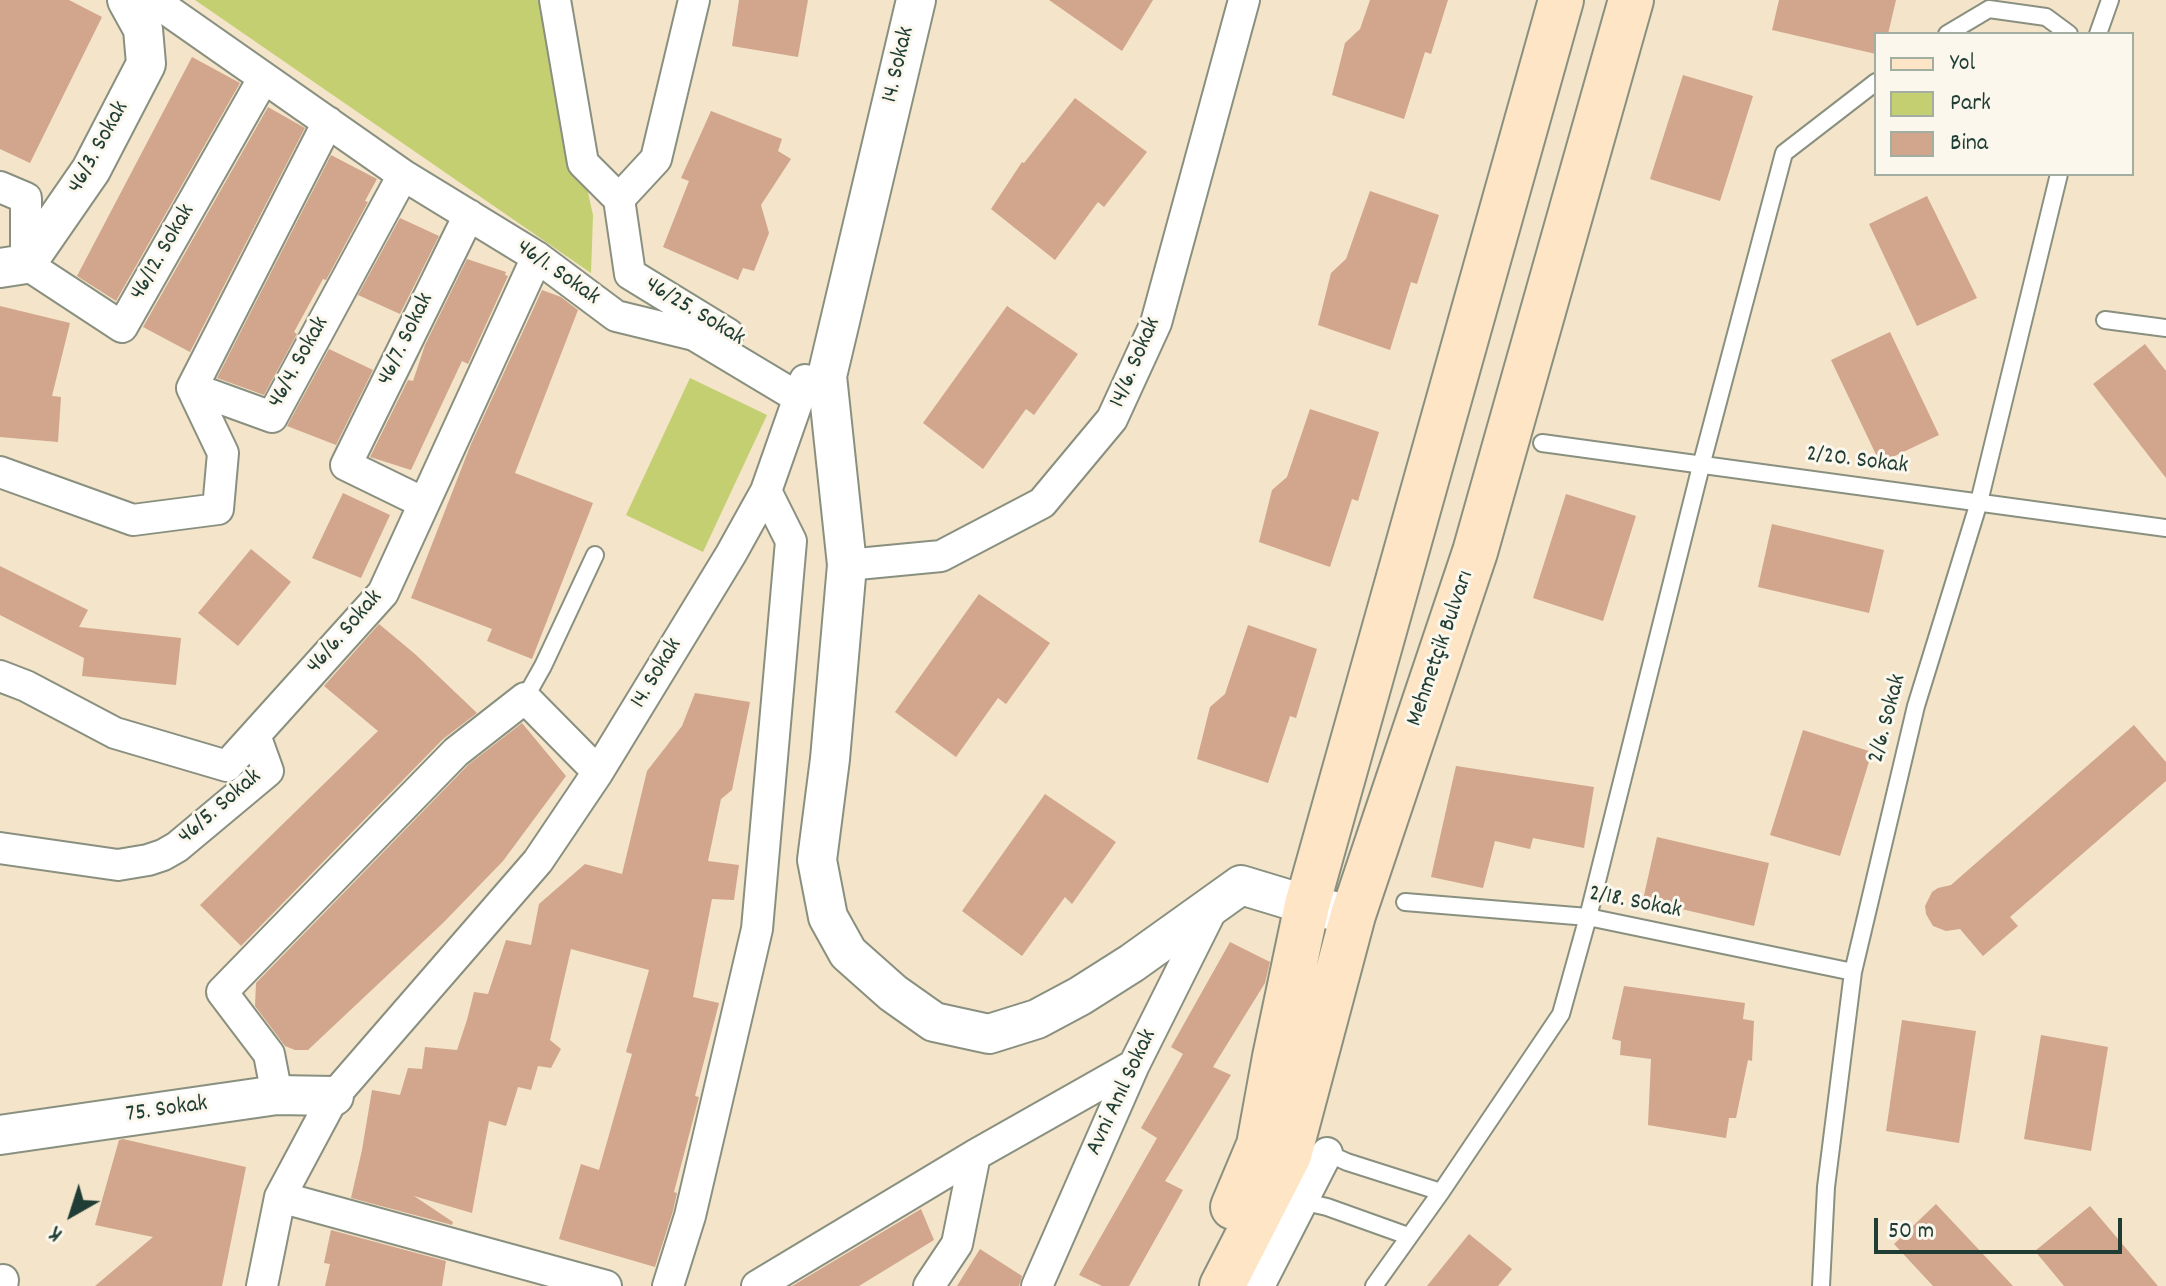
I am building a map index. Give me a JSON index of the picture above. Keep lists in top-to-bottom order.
{
  "streets": {
    "main road": ["Mehmetçik Bulvarı"],
    "street": [
      "14. Sokak",
      "46/3. Sokak",
      "46/12. Sokak",
      "46/1. Sokak",
      "46/25. Sokak",
      "46/7. Sokak",
      "46/4. Sokak",
      "14/6. Sokak",
      "46/6. Sokak",
      "46/5. Sokak",
      "Avni Anıl Sokak",
      "75. Sokak"
    ],
    "lane": ["2/20. Sokak", "2/6. Sokak", "2/18. Sokak"]
  },
  "crossings": [
    ["14. Sokak", "46/1. Sokak"],
    ["14. Sokak", "46/25. Sokak"],
    ["14. Sokak", "75. Sokak"],
    ["46/3. Sokak", "46/12. Sokak"],
    ["46/12. Sokak", "46/1. Sokak"],
    ["46/1. Sokak", "46/25. Sokak"],
    ["46/1. Sokak", "46/7. Sokak"],
    ["46/1. Sokak", "46/4. Sokak"],
    ["46/1. Sokak", "46/6. Sokak"],
    ["46/7. Sokak", "46/6. Sokak"],
    ["2/20. Sokak", "2/6. Sokak"],
    ["46/6. Sokak", "46/5. Sokak"],
    ["2/6. Sokak", "2/18. Sokak"]
  ],
  "legend": ["Yol", "Park", "Bina"],
  "scale_bar": "50 m",
  "north": "bottom left"
}
